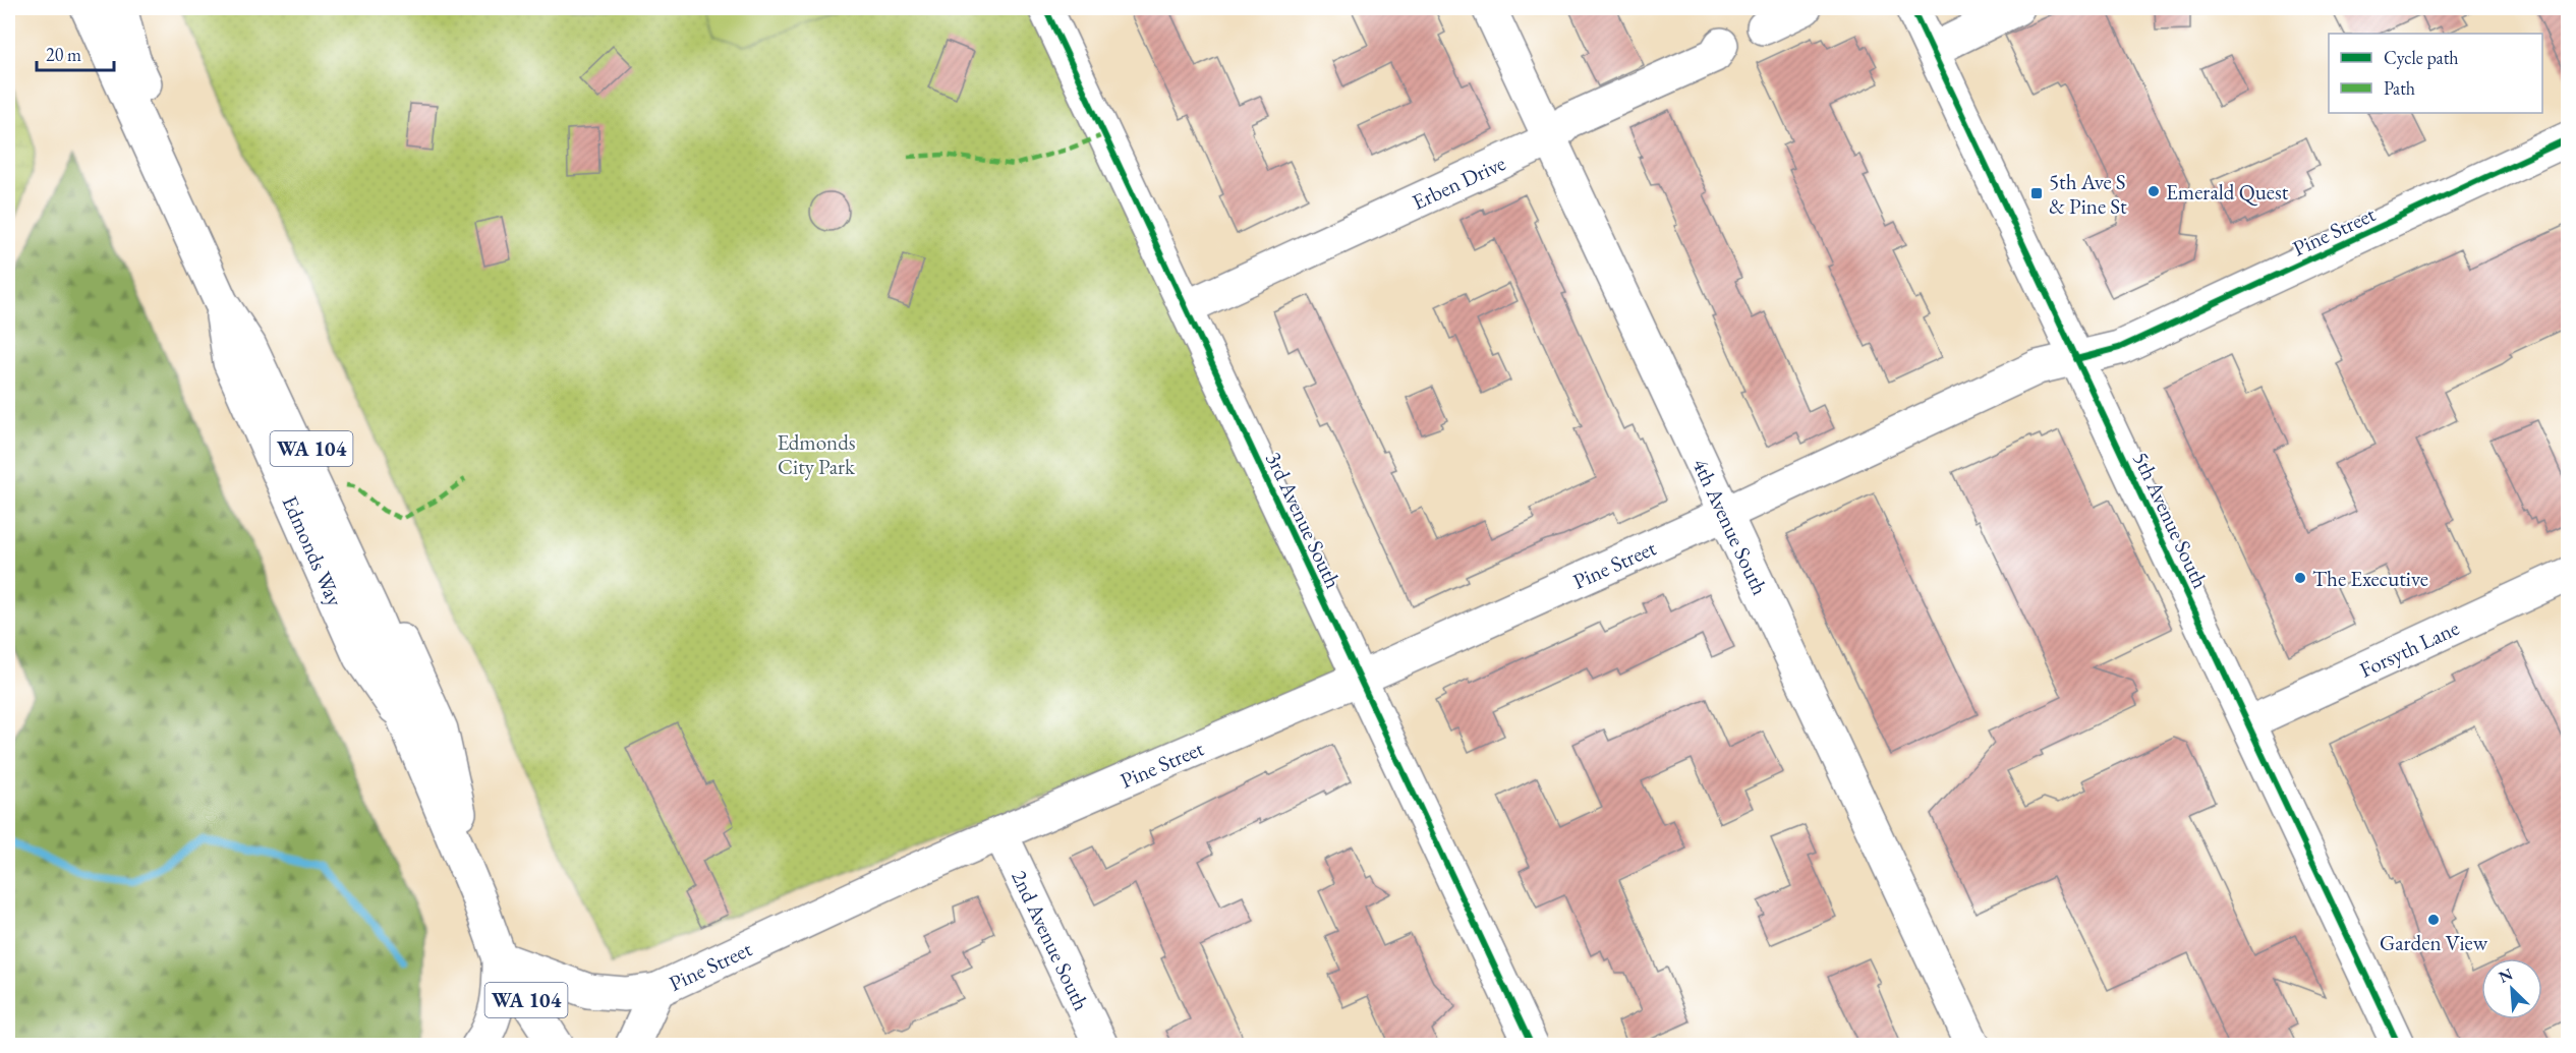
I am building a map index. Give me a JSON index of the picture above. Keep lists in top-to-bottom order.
{
  "streets": {
    "street": [
      "Erben Drive",
      "Pine Street",
      "WA 104",
      "3rd Avenue South",
      "5th Avenue South",
      "4th Avenue South",
      "Edmonds Way",
      "Forsyth Lane",
      "2nd Avenue South"
    ]
  },
  "crossings": [
    ["Erben Drive", "3rd Avenue South"],
    ["Erben Drive", "4th Avenue South"],
    ["Pine Street", "3rd Avenue South"],
    ["Pine Street", "5th Avenue South"],
    ["Pine Street", "4th Avenue South"],
    ["Pine Street", "Edmonds Way"],
    ["Pine Street", "2nd Avenue South"],
    ["WA 104", "Edmonds Way"],
    ["5th Avenue South", "Forsyth Lane"]
  ],
  "parks": ["Edmonds City Park"],
  "places": {
    "other": ["Emerald Quest", "The Executive", "Garden View"],
    "transit": ["5th Ave S & Pine St"]
  },
  "legend": ["Cycle path", "Path"],
  "scale_bar": "20 m",
  "north": "top left"
}
